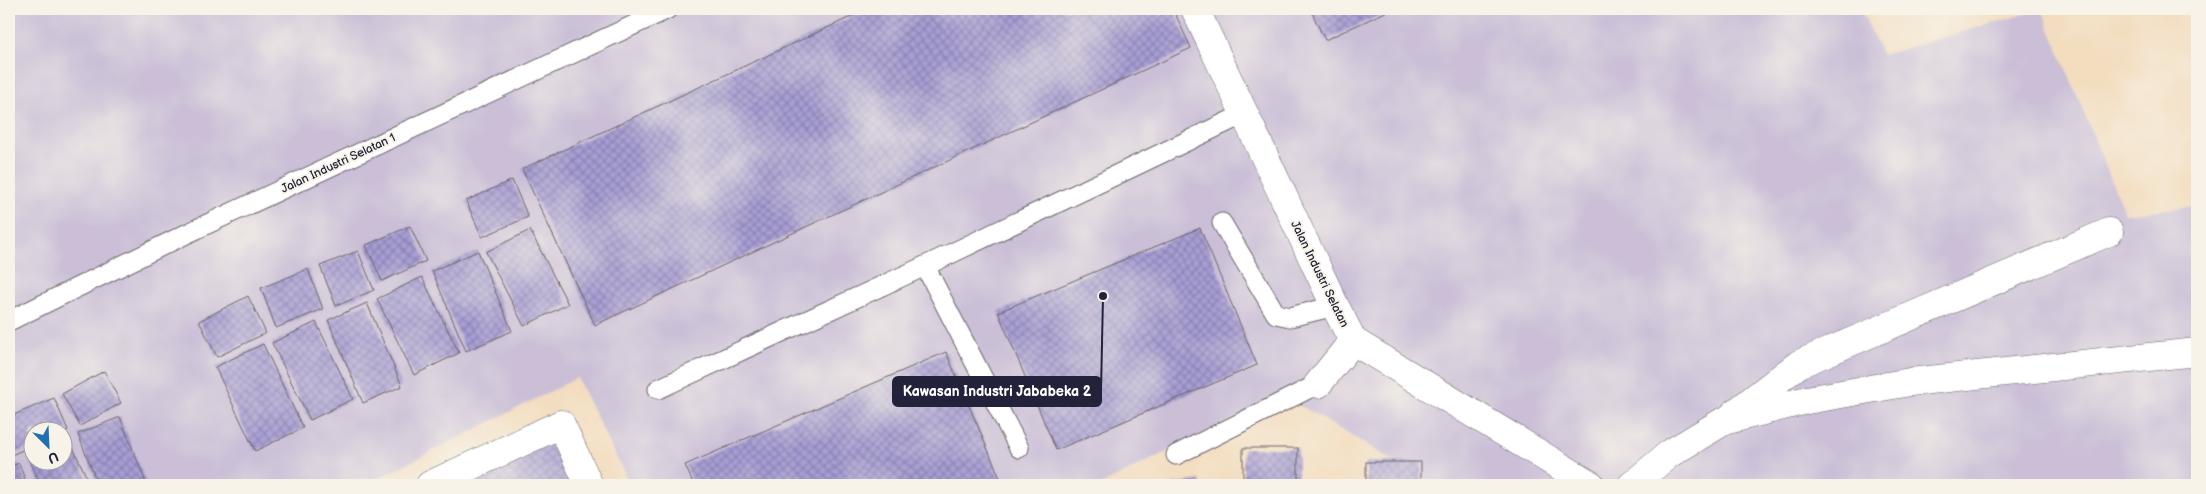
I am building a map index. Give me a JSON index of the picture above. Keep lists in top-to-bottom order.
{
  "streets": {
    "street": ["Jalan Industri Selatan"],
    "lane": ["Jalan Industri Selatan 1"]
  },
  "places": ["Kawasan Industri Jababeka 2"],
  "north": "bottom right"
}
